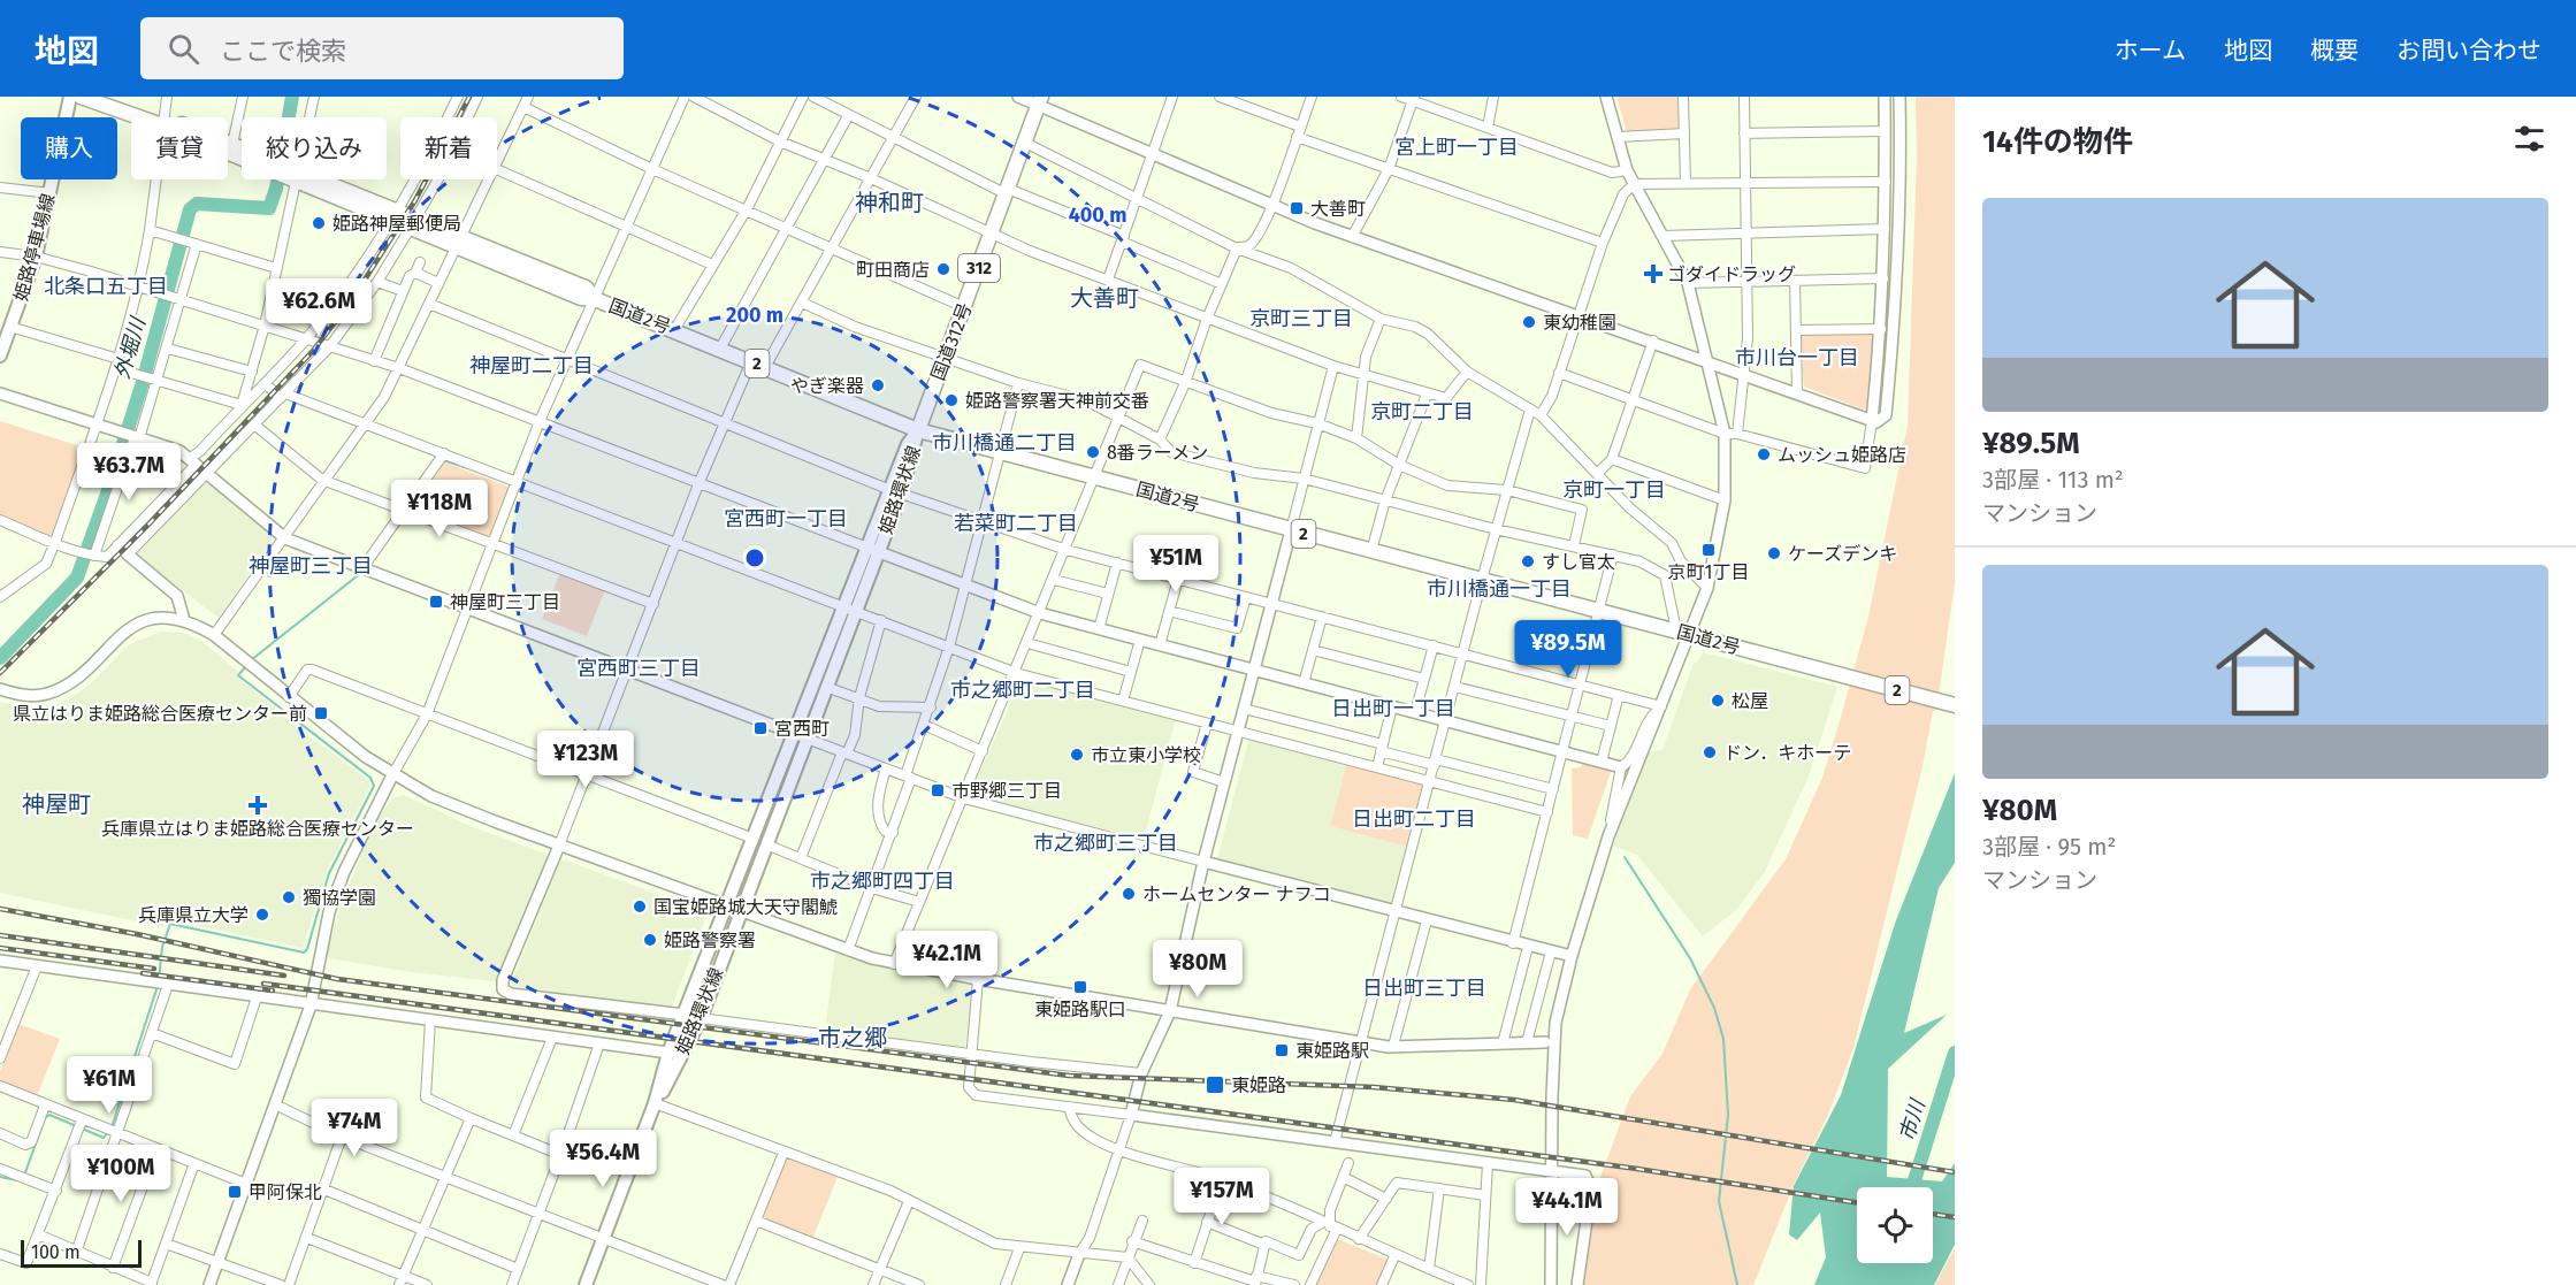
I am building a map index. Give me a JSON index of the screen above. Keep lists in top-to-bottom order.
{
  "streets": {
    "highway": [
      "312",
      "国道2号",
      "国道312号",
      "2"
    ],
    "main road": ["姫路停車場線", "姫路環状線"]
  },
  "crossings": [
    ["国道2号", "国道312号"],
    ["国道2号", "姫路環状線"],
    ["国道312号", "姫路環状線"]
  ],
  "districts": [
    "宮上町一丁目",
    "神和町",
    "北条口五丁目",
    "大善町",
    "京町三丁目",
    "市川台一丁目",
    "神屋町二丁目",
    "京町二丁目",
    "市川橋通二丁目",
    "京町一丁目",
    "宮西町一丁目",
    "若菜町二丁目",
    "神屋町三丁目",
    "市川橋通一丁目",
    "宮西町三丁目",
    "市之郷町二丁目",
    "日出町一丁目",
    "神屋町",
    "日出町二丁目",
    "市之郷町三丁目",
    "市之郷町四丁目",
    "日出町三丁目",
    "市之郷"
  ],
  "water": ["外堀川", "市川"],
  "places": {
    "transit": [
      "大善町",
      "京町1丁目",
      "神屋町三丁目",
      "県立はりま姫路総合医療センター前",
      "宮西町",
      "市野郷三丁目",
      "東姫路駅口",
      "東姫路駅",
      "東姫路",
      "甲阿保北"
    ],
    "other": [
      "姫路神屋郵便局",
      "町田商店",
      "東幼稚園",
      "やぎ楽器",
      "姫路警察署天神前交番",
      "8番ラーメン",
      "ムッシュ姫路店",
      "ケーズデンキ",
      "すし官太",
      "松屋",
      "ドン．キホーテ",
      "市立東小学校",
      "ホームセンター ナフコ",
      "獨協学園",
      "国宝姫路城大天守閣鯱",
      "兵庫県立大学",
      "姫路警察署"
    ],
    "health": ["ゴダイドラッグ", "兵庫県立はりま姫路総合医療センター"]
  },
  "scale_bar": "100 m",
  "page": {
    "header": "地図",
    "search": "ここで検索",
    "nav": [
      "ホーム",
      "地図",
      "概要",
      "お問い合わせ"
    ],
    "heading": "14件の物件",
    "chip": [
      "購入",
      "賃貸",
      "絞り込み",
      "新着"
    ],
    "list": [
      {
        "name": "¥89.5M",
        "note": "3部屋 · 113 m² · マンション"
      },
      {
        "name": "¥80M",
        "note": "3部屋 · 95 m² · マンション"
      }
    ],
    "price": [
      "¥62.6M",
      "¥63.7M",
      "¥118M",
      "¥51M",
      "¥89.5M",
      "¥123M",
      "¥42.1M",
      "¥80M",
      "¥61M",
      "¥74M",
      "¥56.4M",
      "¥100M",
      "¥157M",
      "¥44.1M"
    ],
    "scale": "100 m"
  },
  "rings": ["400 m", "200 m"]
}
